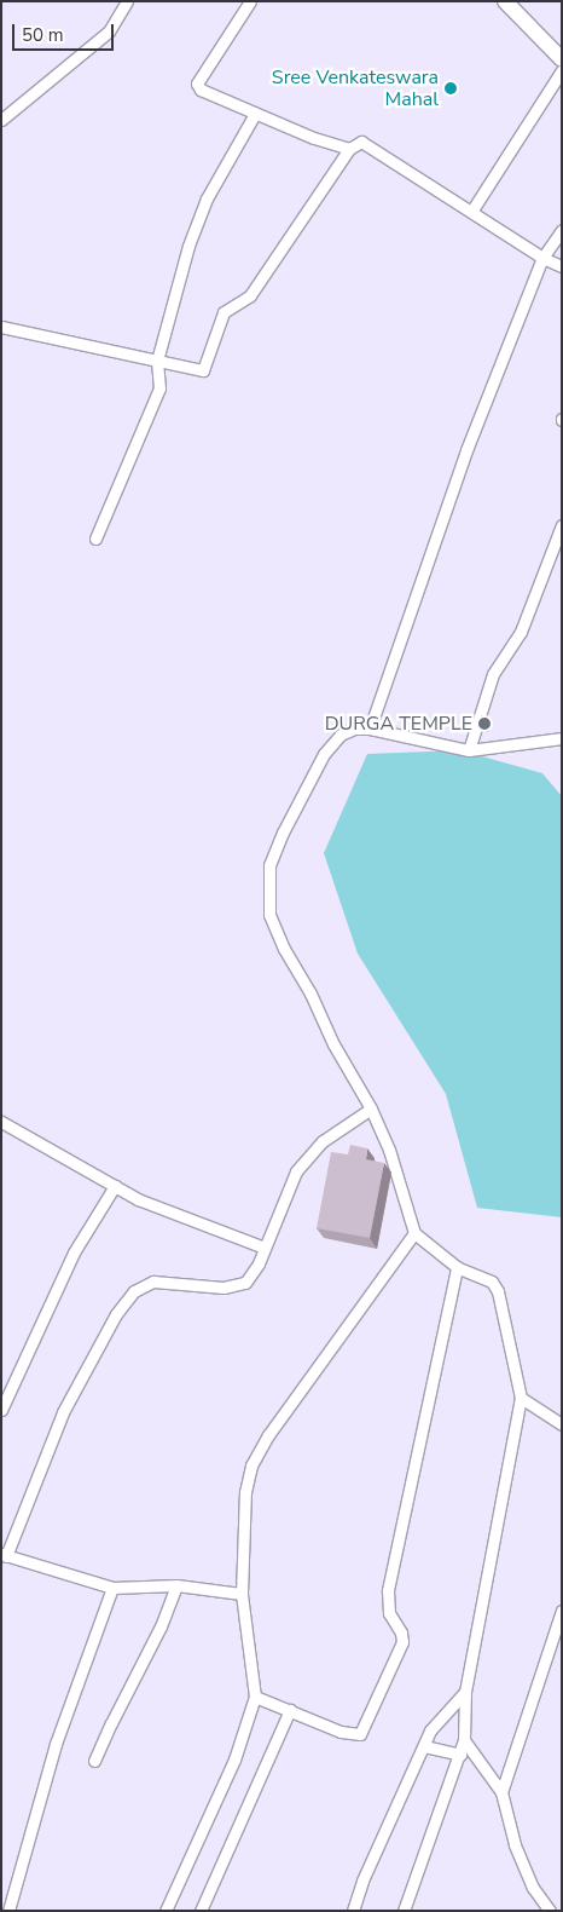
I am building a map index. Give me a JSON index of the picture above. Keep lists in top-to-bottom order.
{
  "places": ["Sree Venkateswara Mahal", "DURGA TEMPLE"],
  "scale_bar": "50 m"
}
